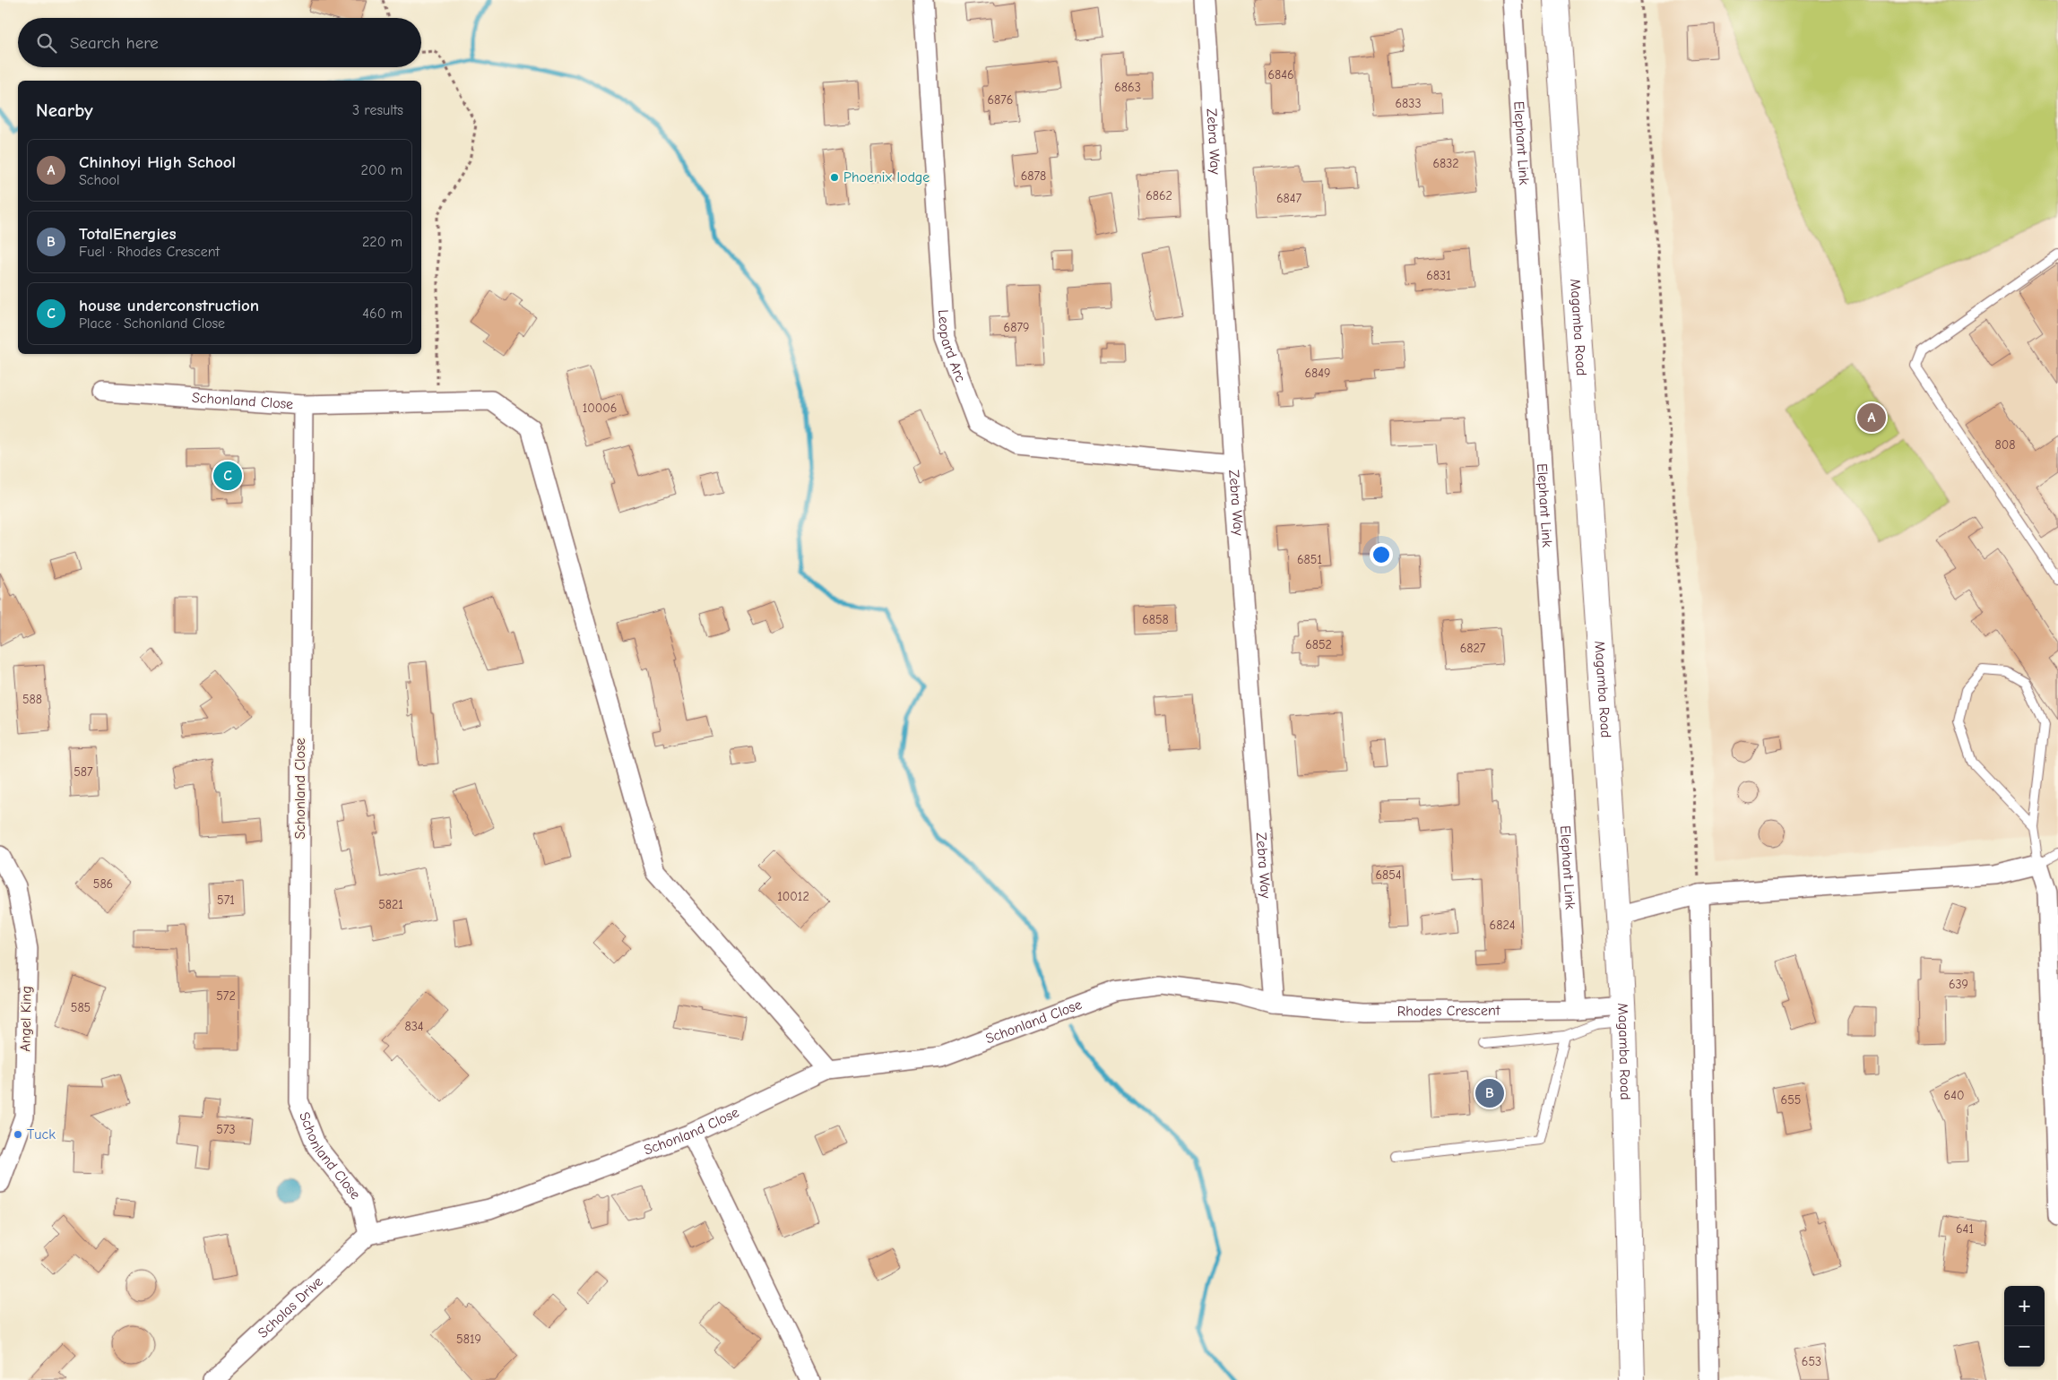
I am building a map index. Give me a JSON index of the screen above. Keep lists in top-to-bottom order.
{
  "streets": {
    "highway": ["Magamba Road"],
    "street": [
      "Zebra Way",
      "Elephant Link",
      "Leopard Arc",
      "Schonland Close",
      "Rhodes Crescent",
      "Angel King",
      "Scholas Drive"
    ]
  },
  "crossings": [
    ["Zebra Way", "Leopard Arc"],
    ["Zebra Way", "Schonland Close"],
    ["Zebra Way", "Rhodes Crescent"],
    ["Elephant Link", "Rhodes Crescent"],
    ["Magamba Road", "Rhodes Crescent"],
    ["Schonland Close", "Rhodes Crescent"],
    ["Schonland Close", "Scholas Drive"]
  ],
  "places": ["Phoenix lodge", "Tuck"],
  "house_numbers": [
    "6846",
    "6863",
    "6876",
    "6833",
    "6832",
    "6878",
    "6862",
    "6847",
    "6831",
    "6879",
    "6849",
    "10006",
    "808",
    "6851",
    "6858",
    "6852",
    "6827",
    "588",
    "587",
    "6854",
    "586",
    "10012",
    "571",
    "5821",
    "6824",
    "639",
    "572",
    "585",
    "834",
    "640",
    "655",
    "573",
    "641",
    "5819",
    "653"
  ],
  "page": {
    "search": "Search here",
    "heading": ["Nearby", "3 results"],
    "list": [
      {
        "mark": "A",
        "name": "Chinhoyi High School",
        "note": "School",
        "value": "200 m"
      },
      {
        "mark": "B",
        "name": "TotalEnergies",
        "note": "Fuel · Rhodes Crescent",
        "value": "220 m"
      },
      {
        "mark": "C",
        "name": "house underconstruction",
        "note": "Place · Schonland Close",
        "value": "460 m"
      }
    ],
    "pins": ["A", "C", "B"],
    "map_buttons": ["+", "−"]
  }
}
